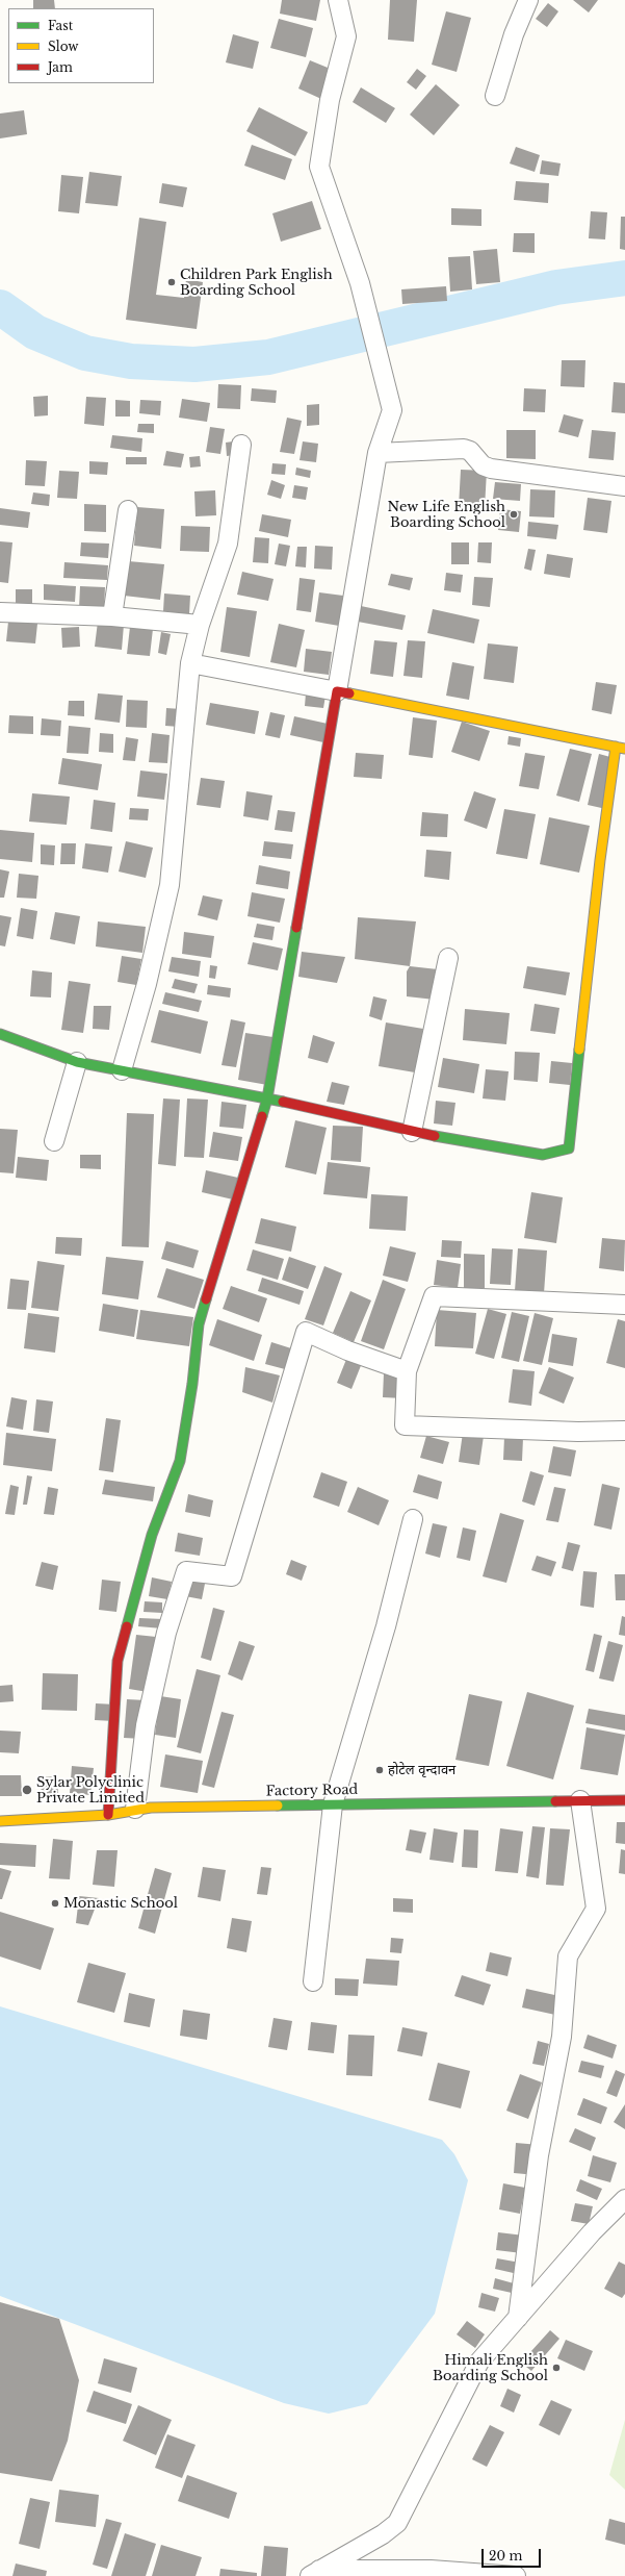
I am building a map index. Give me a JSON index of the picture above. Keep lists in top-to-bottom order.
{
  "streets": {
    "street": ["Factory Road"]
  },
  "places": [
    "Children Park English Boarding School",
    "New Life English Boarding School",
    "होटेल वृन्दावन",
    "Sylar Polyclinic Private Limited",
    "Monastic School",
    "Himali English Boarding School"
  ],
  "legend": ["Fast", "Slow", "Jam"],
  "scale_bar": "20 m"
}
